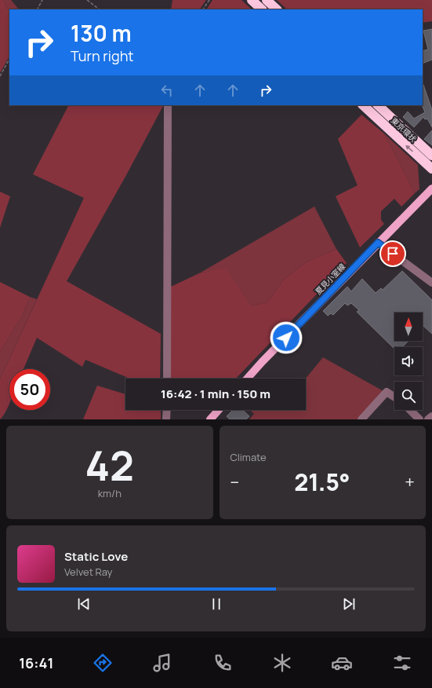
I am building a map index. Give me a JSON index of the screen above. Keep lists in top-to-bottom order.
{
  "streets": {
    "highway": ["東京環状"],
    "main road": ["夏見小室線"]
  },
  "north": "top",
  "page": {
    "turn": ["130 m", "Turn right"],
    "limit": "50",
    "trip": "16:42 · 1 min · 150 m",
    "tile": [
      ["42", "km/h"],
      "Climate"
    ],
    "heat": ["−", "21.5°", "+"],
    "song": ["Static Love", "Velvet Ray"],
    "tabs": "16:41"
  }
}
